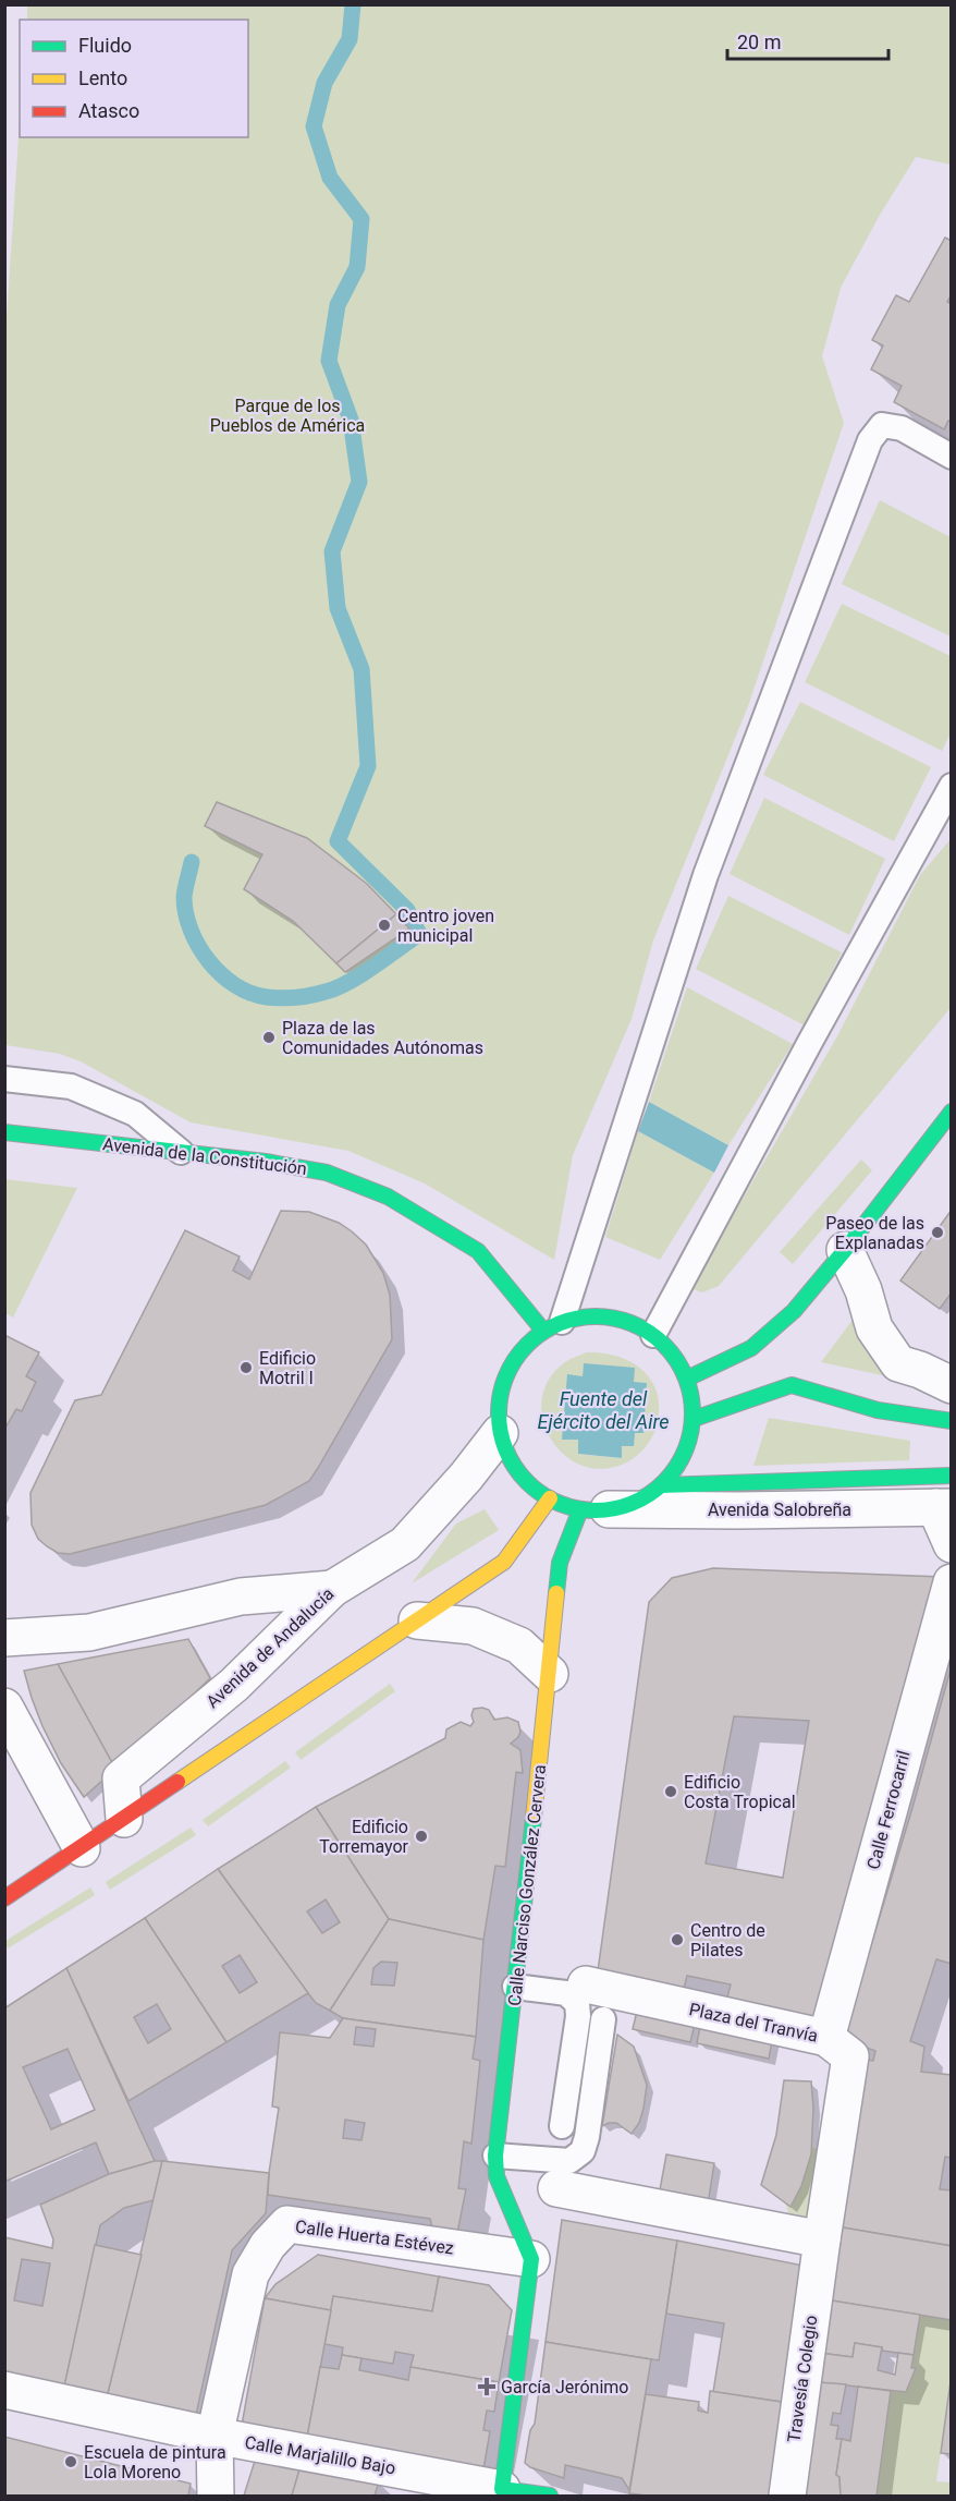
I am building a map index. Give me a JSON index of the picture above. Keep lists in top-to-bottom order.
{
  "streets": {
    "main road": ["Avenida de la Constitución", "Avenida Salobreña", "Calle Narciso González Cervera"],
    "street": [
      "Avenida de Andalucía",
      "Calle Ferrocarril",
      "Plaza del Tranvía",
      "Calle Huerta Estévez",
      "Travesía Colegio",
      "Calle Marjalillo Bajo"
    ]
  },
  "crossings": [
    ["Avenida de la Constitución", "Avenida Salobreña"],
    ["Avenida de la Constitución", "Avenida de Andalucía"],
    ["Avenida de la Constitución", "Calle Narciso González Cervera"],
    ["Avenida Salobreña", "Avenida de Andalucía"],
    ["Avenida Salobreña", "Calle Narciso González Cervera"],
    ["Avenida de Andalucía", "Calle Narciso González Cervera"],
    ["Calle Ferrocarril", "Plaza del Tranvía"],
    ["Calle Narciso González Cervera", "Calle Huerta Estévez"],
    ["Plaza del Tranvía", "Travesía Colegio"],
    ["Calle Huerta Estévez", "Calle Marjalillo Bajo"]
  ],
  "water": ["Fuente del Ejército del Aire"],
  "parks": ["Parque de los Pueblos de América"],
  "places": {
    "other": [
      "Centro joven municipal",
      "Plaza de las Comunidades Autónomas",
      "Paseo de las Explanadas",
      "Edificio Motril I",
      "Edificio Costa Tropical",
      "Edificio Torremayor",
      "Centro de Pilates",
      "Escuela de pintura Lola Moreno"
    ],
    "health": ["García Jerónimo"]
  },
  "legend": ["Fluido", "Lento", "Atasco"],
  "scale_bar": "20 m"
}
